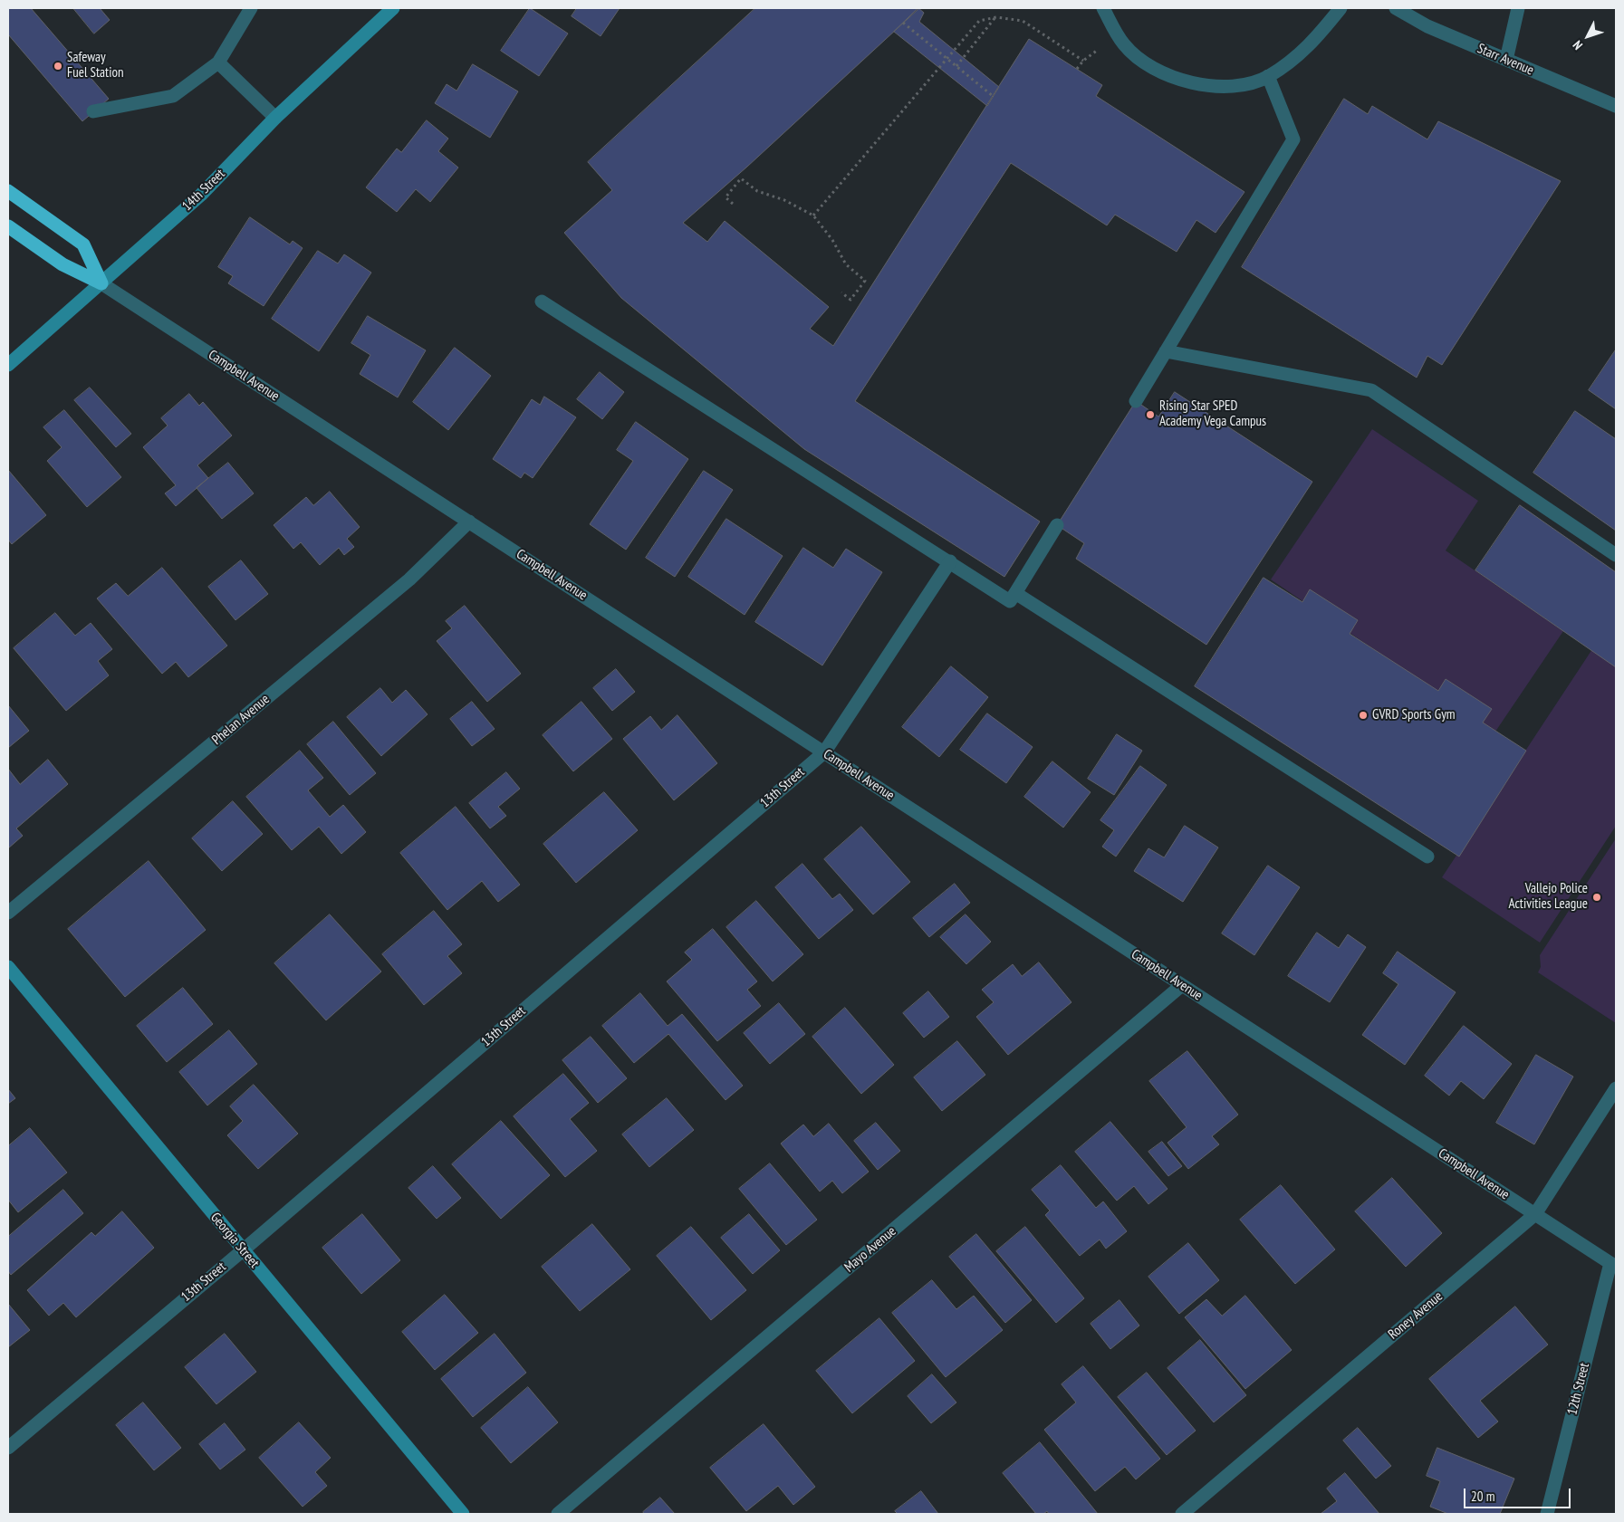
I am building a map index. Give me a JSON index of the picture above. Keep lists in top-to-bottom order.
{
  "streets": {
    "main road": ["14th Street", "Georgia Street"],
    "street": [
      "Starr Avenue",
      "Campbell Avenue",
      "Phelan Avenue",
      "13th Street",
      "Mayo Avenue",
      "Roney Avenue",
      "12th Street"
    ]
  },
  "crossings": [
    ["14th Street", "Campbell Avenue"],
    ["Campbell Avenue", "Phelan Avenue"],
    ["Campbell Avenue", "13th Street"],
    ["Campbell Avenue", "Mayo Avenue"],
    ["Campbell Avenue", "Roney Avenue"],
    ["Campbell Avenue", "12th Street"],
    ["13th Street", "Georgia Street"]
  ],
  "places": [
    "Safeway Fuel Station",
    "Rising Star SPED Academy Vega Campus",
    "GVRD Sports Gym",
    "Vallejo Police Activities League"
  ],
  "scale_bar": "20 m",
  "north": "bottom left"
}
